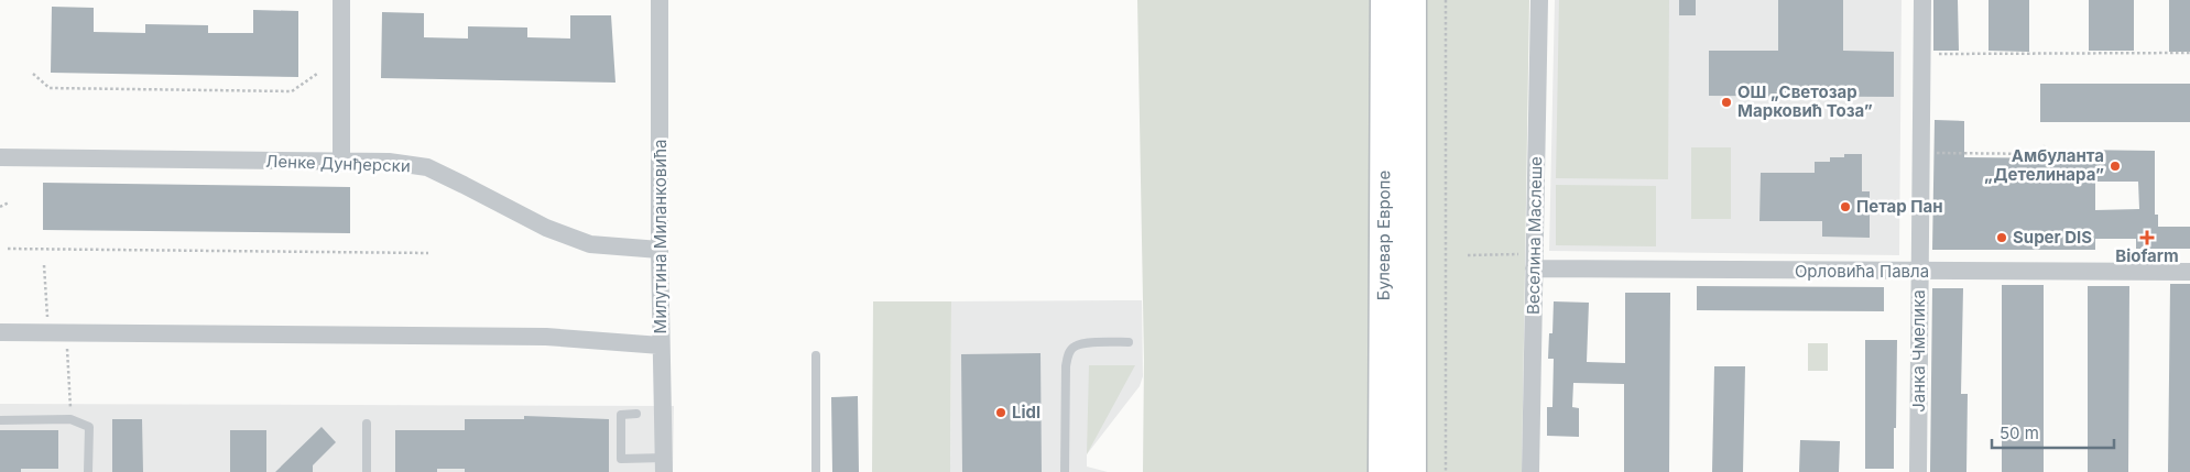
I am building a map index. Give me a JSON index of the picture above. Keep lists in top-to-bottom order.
{
  "streets": {
    "main road": ["Булевар Европе"],
    "street": [
      "Ленке Дунђерски",
      "Веселина Маслеше",
      "Милутина Миланковића",
      "Орловића Павла",
      "Јанка Чмелика"
    ]
  },
  "crossings": [
    ["Ленке Дунђерски", "Милутина Миланковића"],
    ["Веселина Маслеше", "Орловића Павла"],
    ["Орловића Павла", "Јанка Чмелика"]
  ],
  "places": {
    "other": [
      "ОШ „Светозар Марковић Тоза”",
      "Амбуланта „Детелинара”",
      "Петар Пан",
      "Super DIS",
      "Lidl"
    ],
    "health": ["Biofarm"]
  },
  "scale_bar": "50 m"
}
